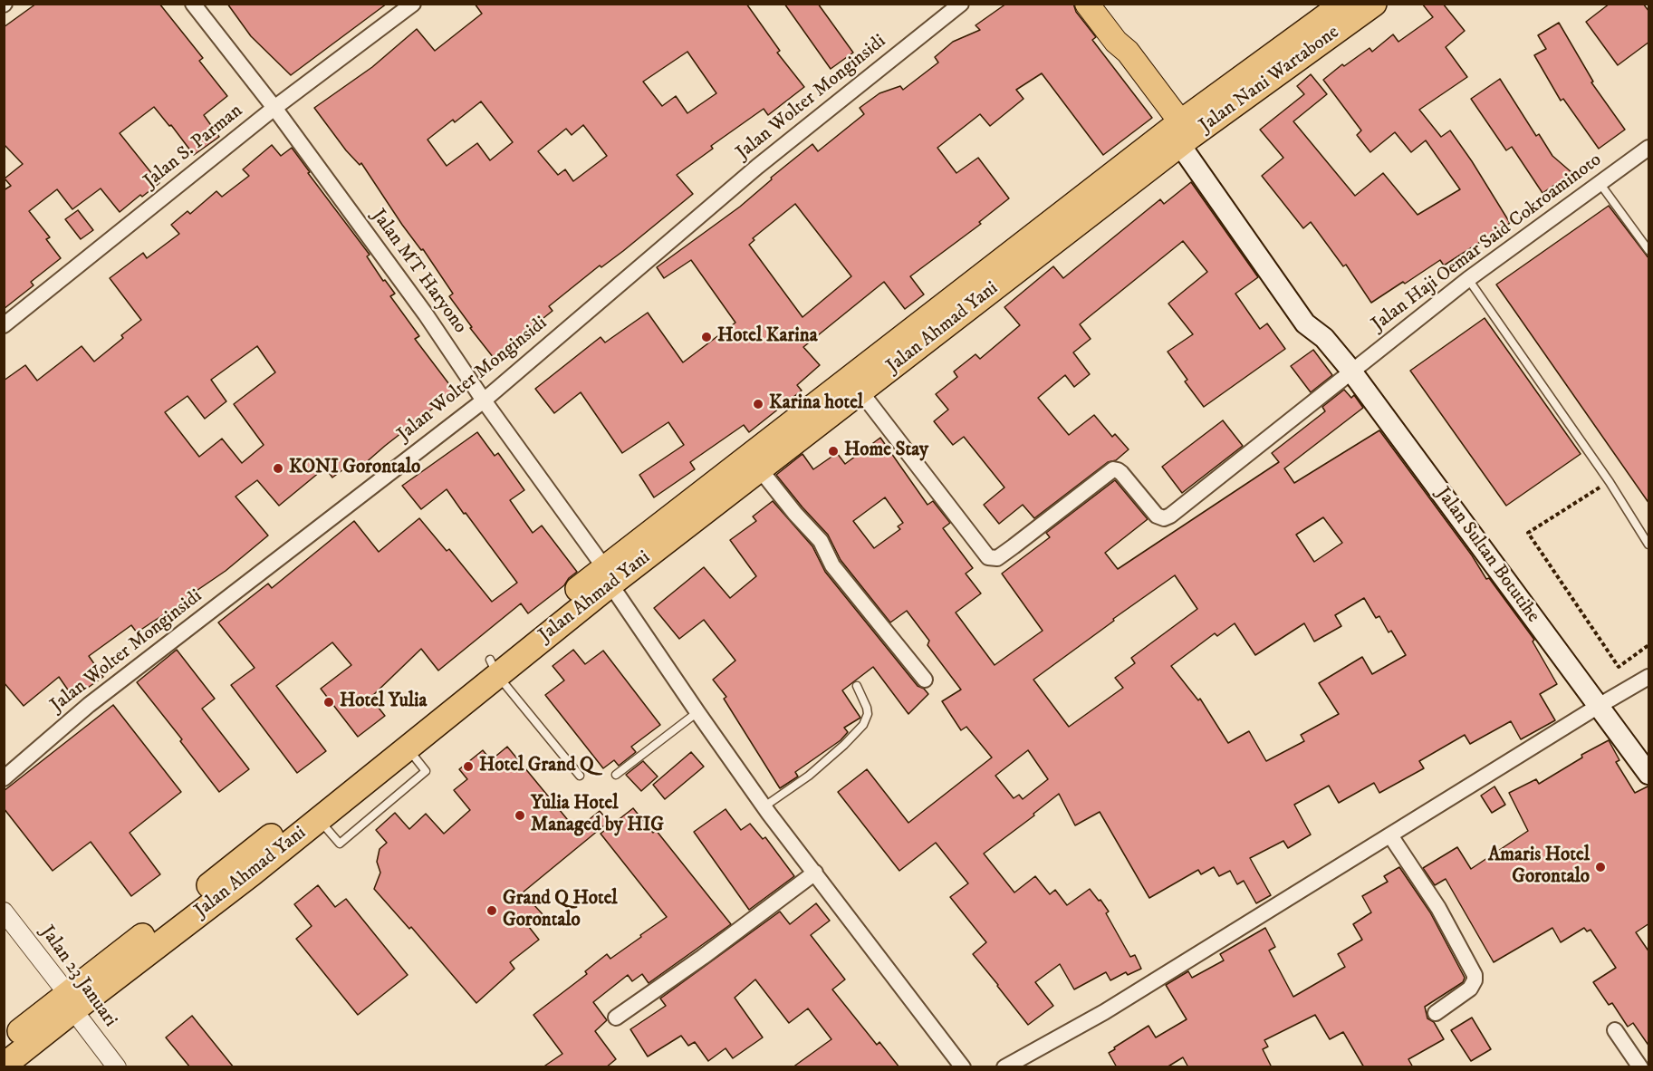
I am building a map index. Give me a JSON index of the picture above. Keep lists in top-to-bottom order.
{
  "streets": {
    "highway": ["Jalan Nani Wartabone", "Jalan Ahmad Yani"],
    "main road": ["Jalan Sultan Botutihe"],
    "street": [
      "Jalan Wolter Monginsidi",
      "Jalan S. Parman",
      "Jalan Haji Oemar Said Cokroaminoto",
      "Jalan MT Haryono",
      "Jalan 23 Januari"
    ]
  },
  "crossings": [
    ["Jalan Nani Wartabone", "Jalan Ahmad Yani"],
    ["Jalan Nani Wartabone", "Jalan Sultan Botutihe"],
    ["Jalan Wolter Monginsidi", "Jalan MT Haryono"],
    ["Jalan S. Parman", "Jalan MT Haryono"],
    ["Jalan Haji Oemar Said Cokroaminoto", "Jalan Ahmad Yani"],
    ["Jalan Haji Oemar Said Cokroaminoto", "Jalan Sultan Botutihe"],
    ["Jalan MT Haryono", "Jalan Ahmad Yani"],
    ["Jalan Ahmad Yani", "Jalan Sultan Botutihe"],
    ["Jalan Ahmad Yani", "Jalan 23 Januari"]
  ],
  "places": [
    "Hotel Karina",
    "Karina hotel",
    "Home Stay",
    "KONI Gorontalo",
    "Hotel Yulia",
    "Hotel Grand Q",
    "Yulia Hotel Managed by HIG",
    "Amaris Hotel Gorontalo",
    "Grand Q Hotel Gorontalo"
  ]
}
